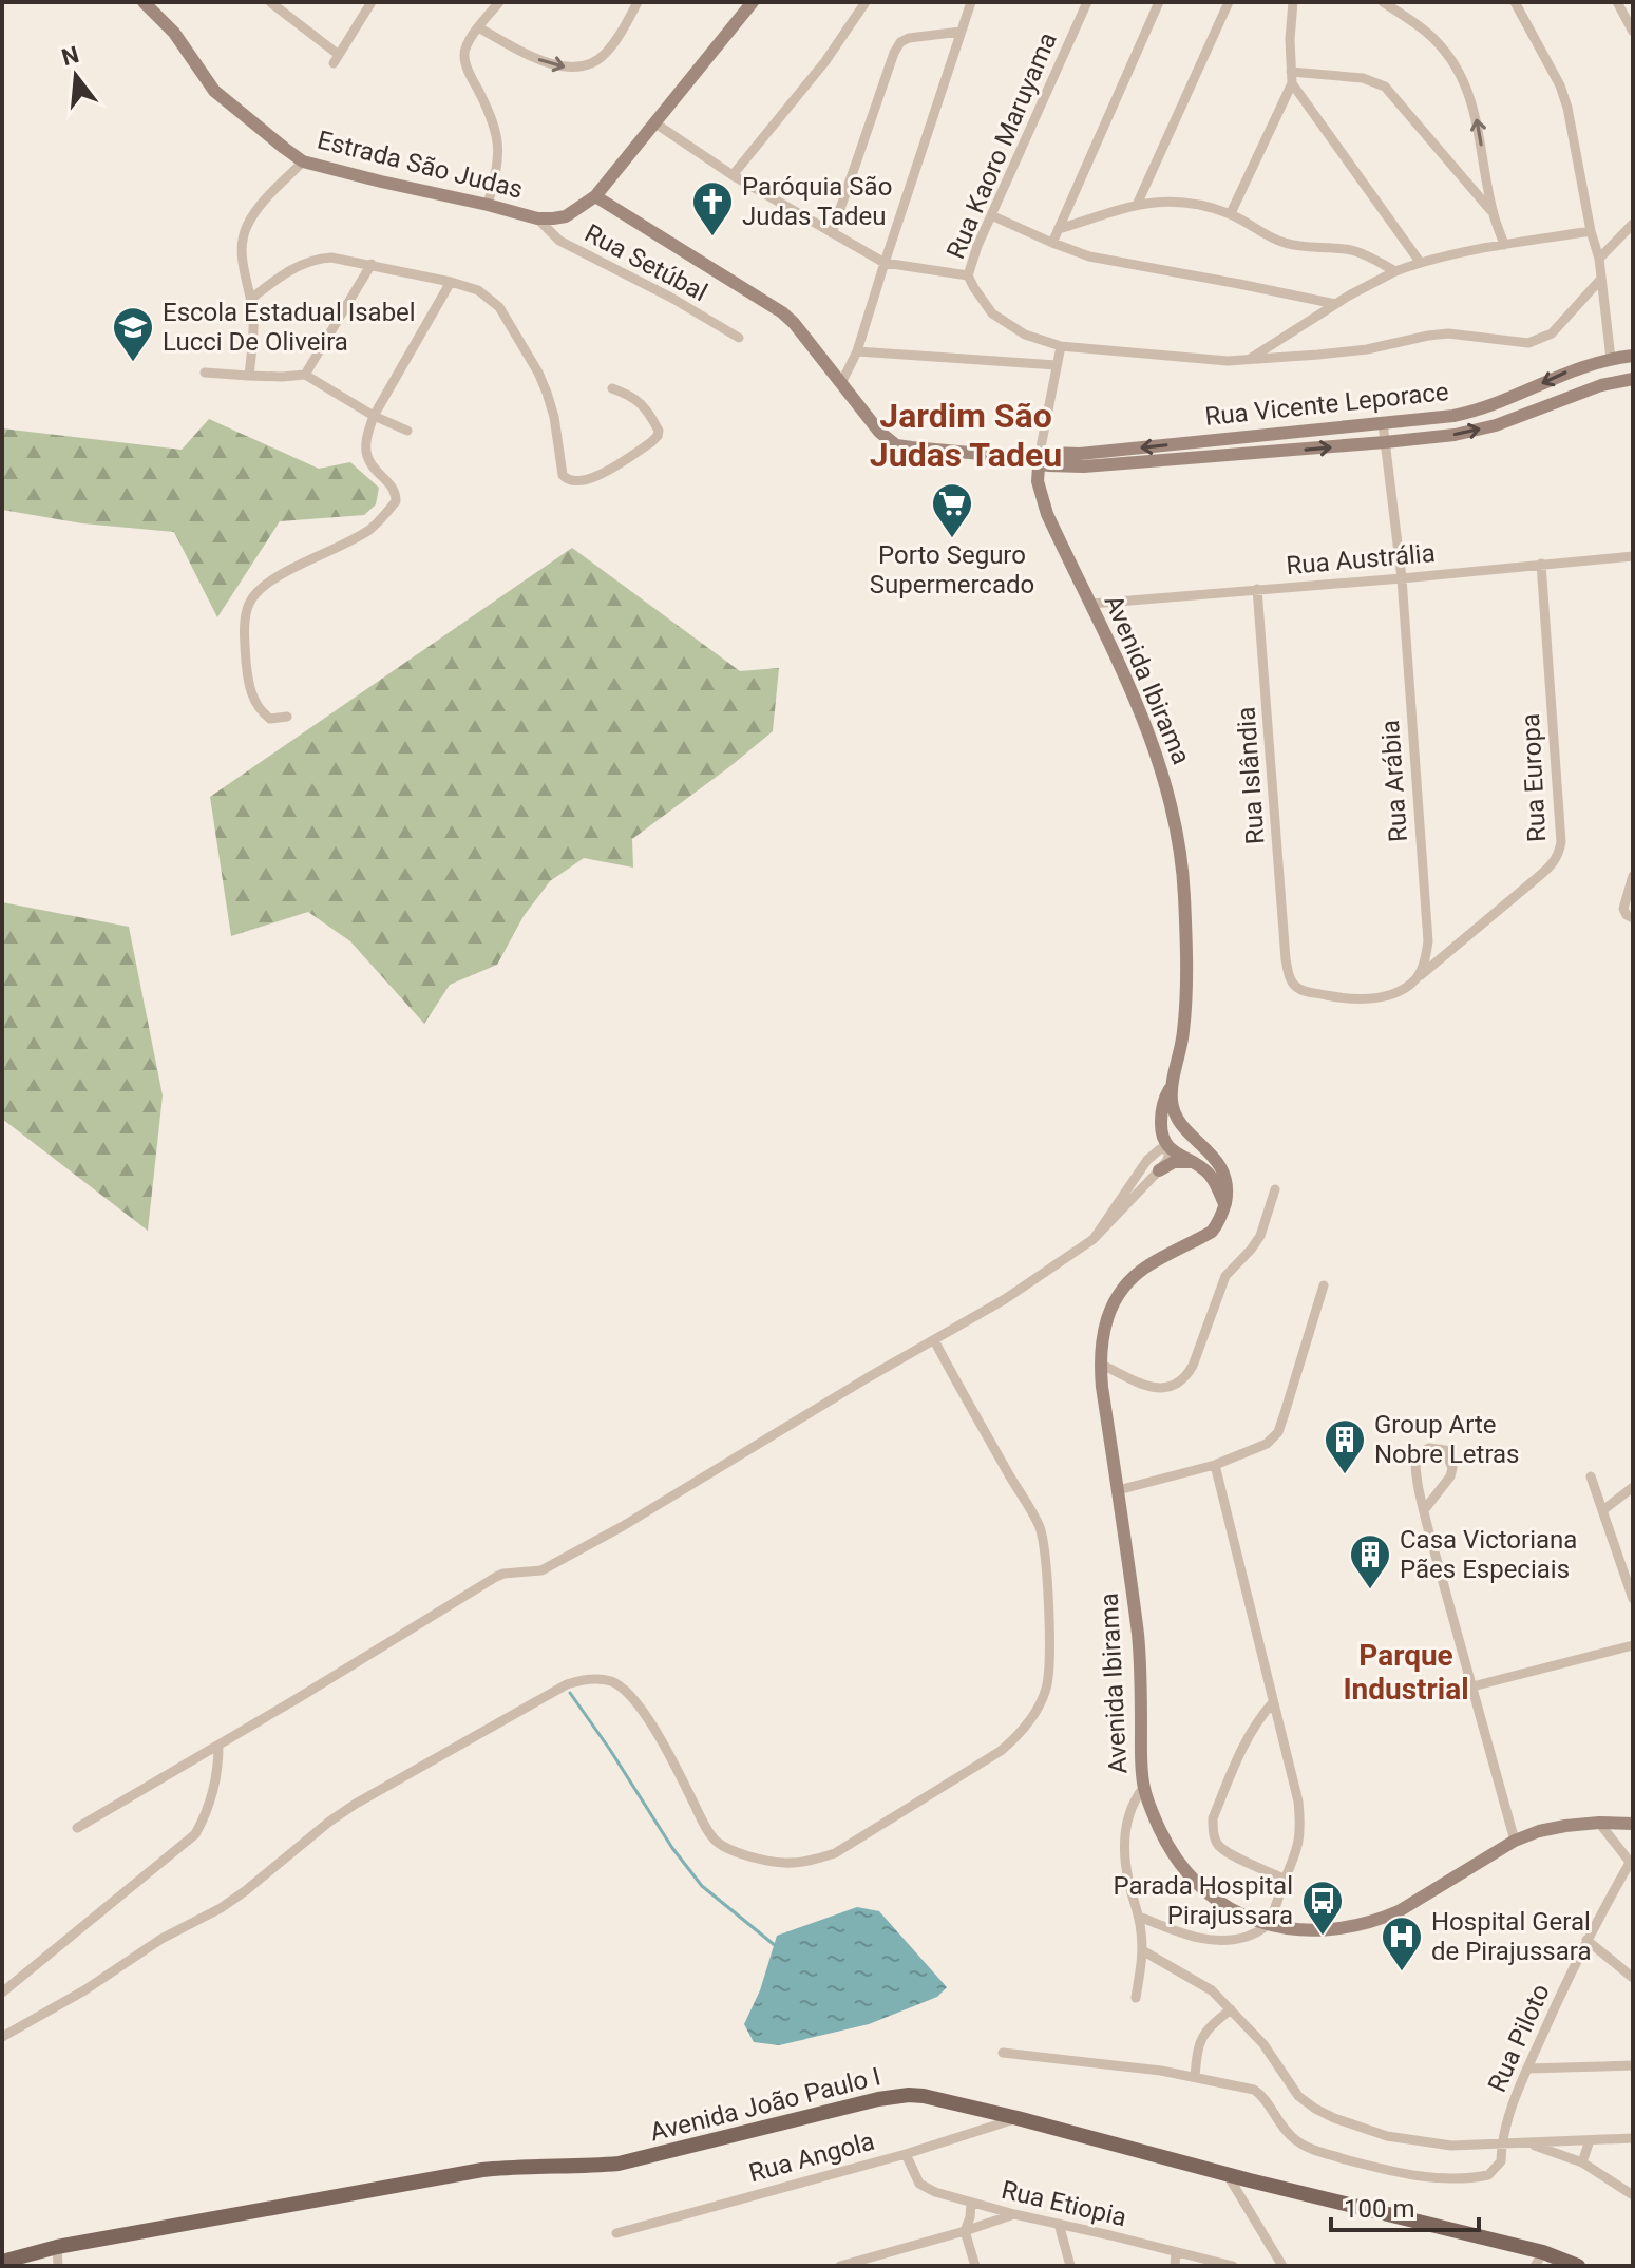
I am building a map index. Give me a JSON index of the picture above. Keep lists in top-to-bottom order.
{
  "streets": {
    "main road": [
      "Estrada São Judas",
      "Rua Vicente Leporace",
      "Avenida Ibirama",
      "Avenida João Paulo I"
    ],
    "street": [
      "Rua Kaoro Maruyama",
      "Rua Setúbal",
      "Rua Austrália",
      "Rua Islândia",
      "Rua Europa",
      "Rua Arábia",
      "Rua Piloto",
      "Rua Angola",
      "Rua Etiopia"
    ]
  },
  "crossings": [
    ["Estrada São Judas", "Rua Setúbal"],
    ["Estrada São Judas", "Rua Vicente Leporace"],
    ["Rua Vicente Leporace", "Avenida Ibirama"],
    ["Rua Vicente Leporace", "Rua Arábia"],
    ["Rua Austrália", "Avenida Ibirama"],
    ["Rua Austrália", "Rua Islândia"],
    ["Rua Austrália", "Rua Europa"],
    ["Rua Austrália", "Rua Arábia"],
    ["Avenida Ibirama", "Rua Piloto"],
    ["Rua Islândia", "Rua Europa"],
    ["Rua Islândia", "Rua Arábia"],
    ["Rua Europa", "Rua Arábia"],
    ["Avenida João Paulo I", "Rua Angola"],
    ["Rua Angola", "Rua Etiopia"]
  ],
  "districts": ["Jardim São Judas Tadeu", "Parque Industrial"],
  "places": {
    "church": ["Paróquia São Judas Tadeu"],
    "school or university": ["Escola Estadual Isabel Lucci De Oliveira"],
    "supermarket": ["Porto Seguro Supermercado"],
    "building": ["Group Arte Nobre Letras", "Casa Victoriana Pães Especiais"],
    "bus stop": ["Parada Hospital Pirajussara"],
    "hospital": ["Hospital Geral de Pirajussara"]
  },
  "scale_bar": "100 m",
  "north": "top"
}
